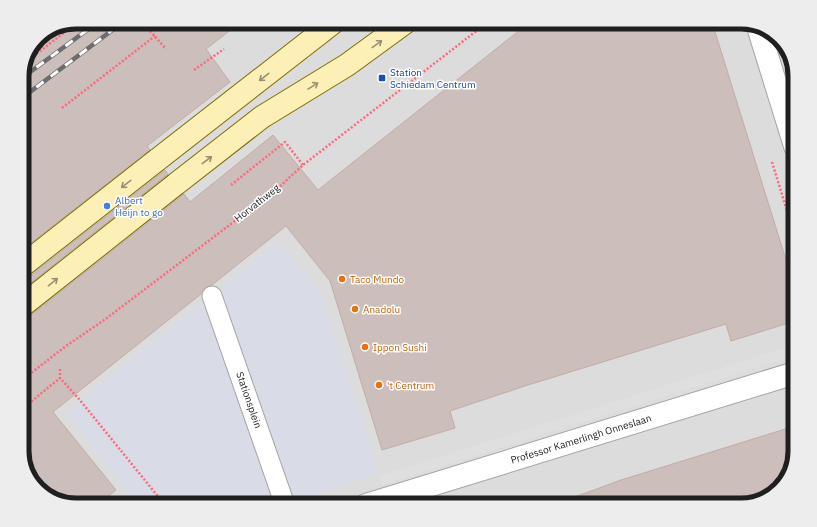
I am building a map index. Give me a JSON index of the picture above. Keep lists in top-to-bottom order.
{
  "streets": {
    "street": ["Stationsplein", "Professor Kamerlingh Onneslaan"],
    "path": ["Horvathweg"]
  },
  "places": {
    "transit": ["Station Schiedam Centrum"],
    "other": [
      "Albert Heijn to go",
      "Taco Mundo",
      "Anadolu",
      "Ippon Sushi",
      "'t Centrum"
    ]
  }
}
